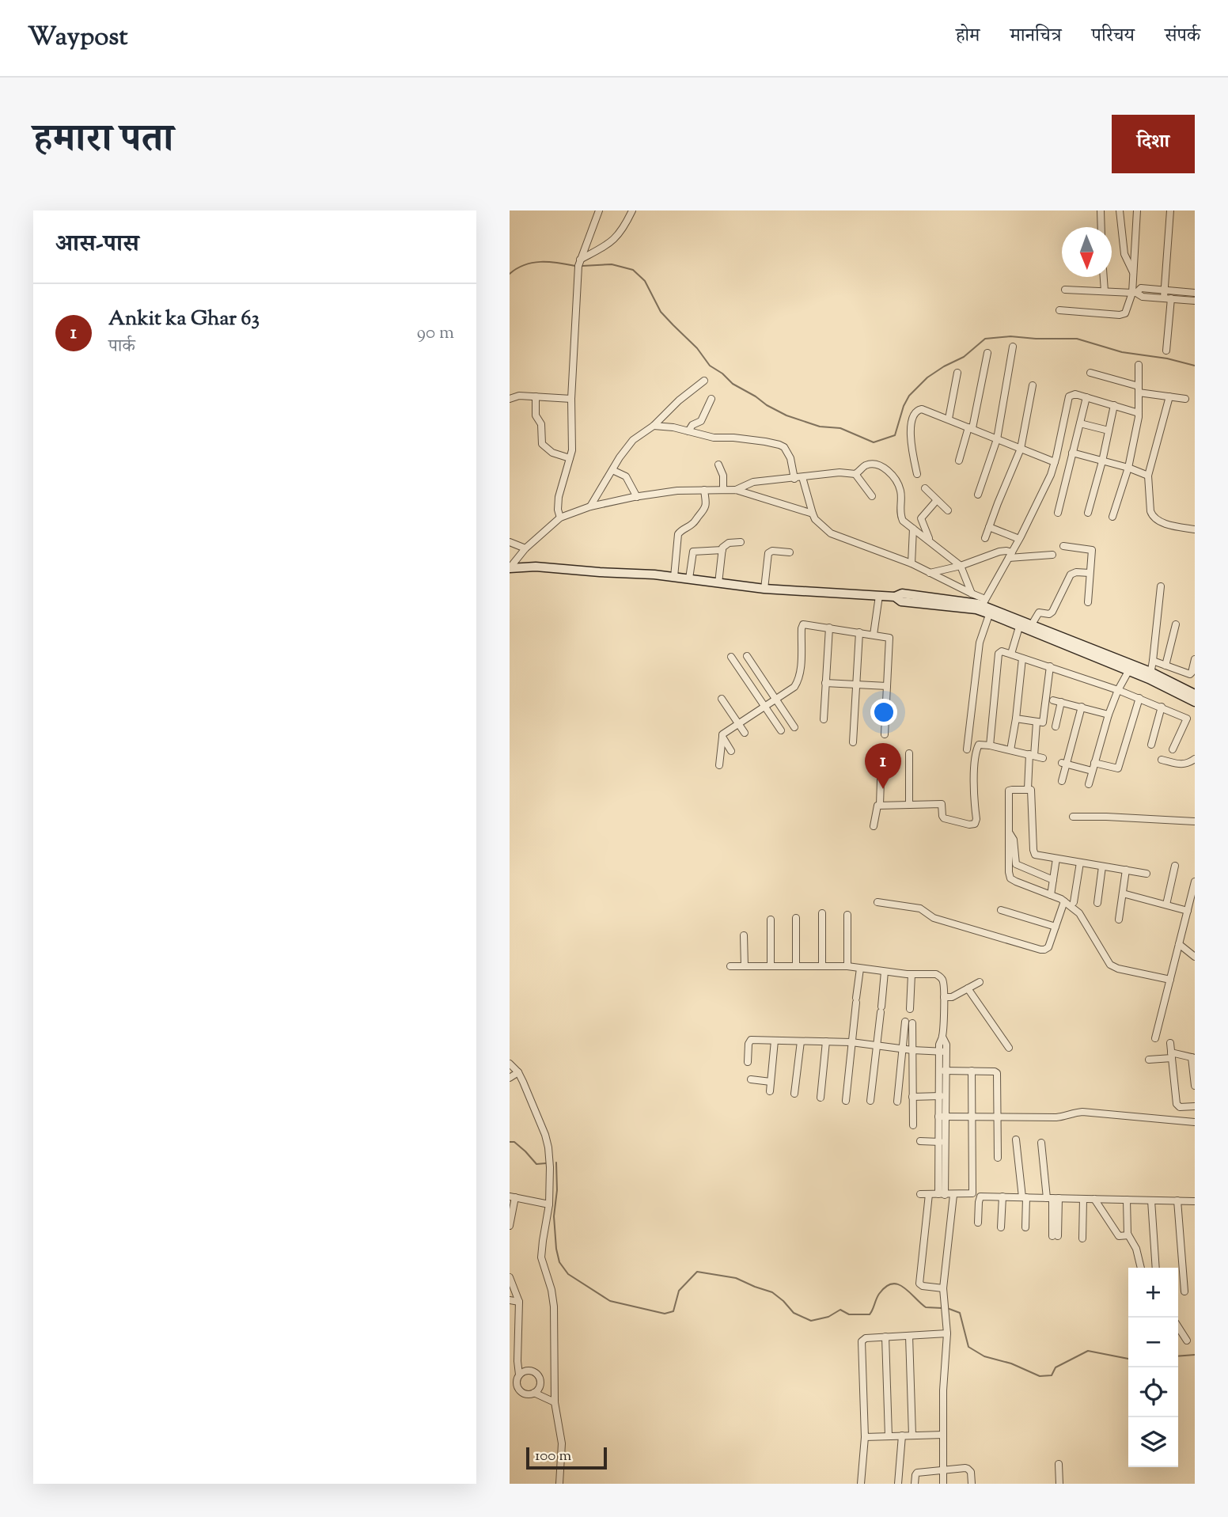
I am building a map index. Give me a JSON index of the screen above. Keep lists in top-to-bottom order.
{
  "scale_bar": "100 m",
  "north": "bottom",
  "page": {
    "header": "Waypost",
    "nav": [
      "होम",
      "मानचित्र",
      "परिचय",
      "संपर्क"
    ],
    "title": "हमारा पता",
    "buttons": "दिशा",
    "heading": "आस-पास",
    "list": [
      {
        "mark": "1",
        "name": "Ankit ka Ghar 63",
        "note": "पार्क",
        "value": "90 m"
      }
    ],
    "pins": "1",
    "map_buttons": ["+", "−"],
    "scale": "100 m"
  }
}
